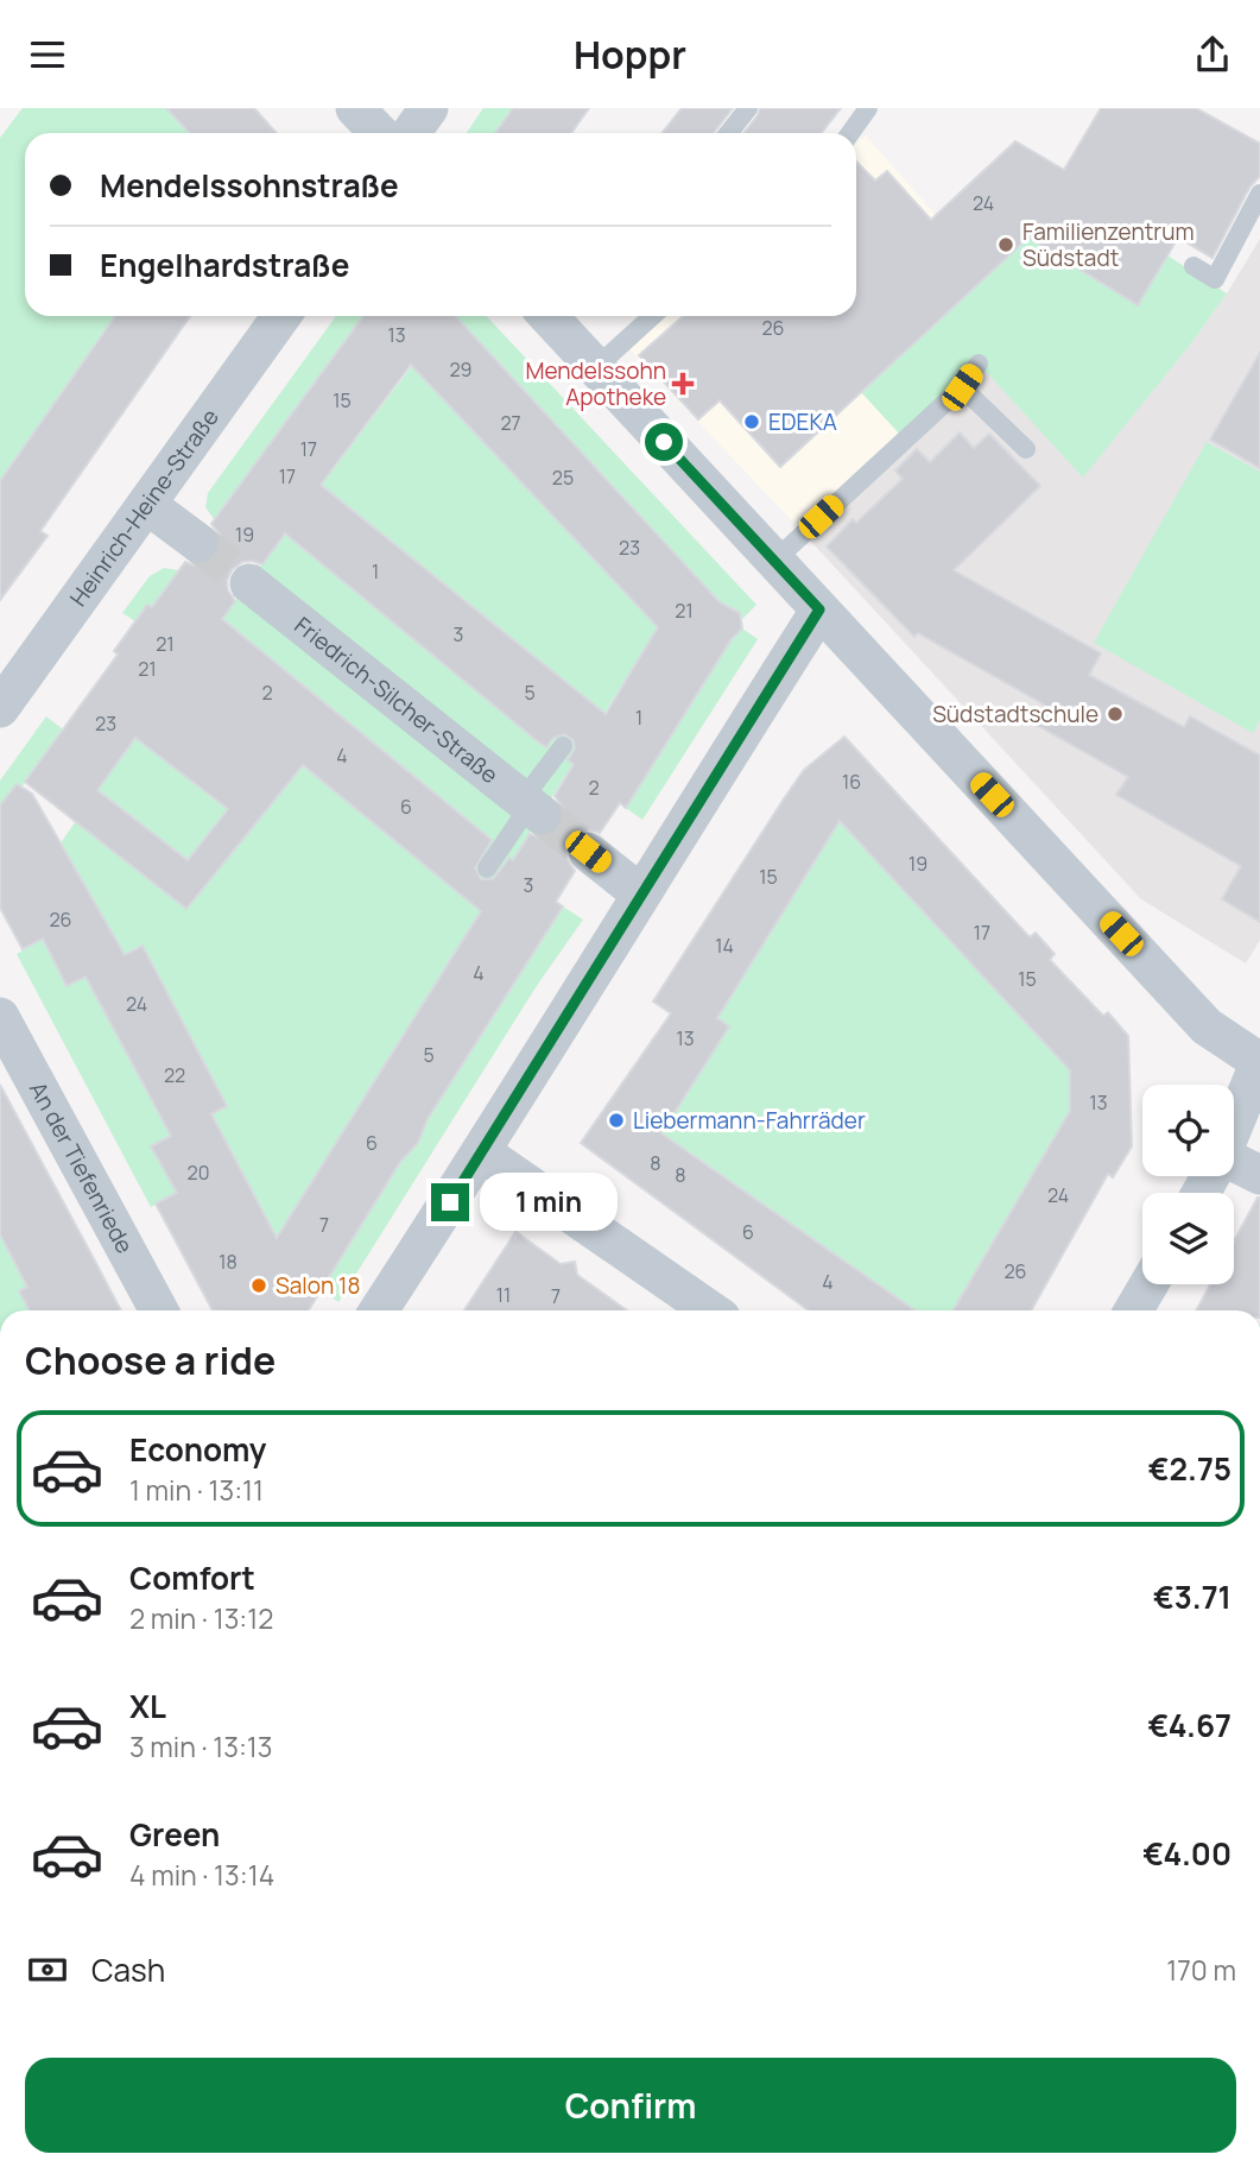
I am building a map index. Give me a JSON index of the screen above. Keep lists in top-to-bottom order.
{
  "streets": {
    "street": ["Heinrich-Heine-Straße", "Friedrich-Silcher-Straße", "An der Tiefenriede"]
  },
  "places": {
    "other": [
      "Familienzentrum Südstadt",
      "EDEKA",
      "Südstadtschule",
      "Liebermann-Fahrräder",
      "Salon 18"
    ],
    "health": ["Mendelssohn Apotheke"]
  },
  "house_numbers": [
    "24",
    "26",
    "13",
    "29",
    "15",
    "27",
    "17",
    "17",
    "25",
    "19",
    "23",
    "1",
    "21",
    "3",
    "21",
    "21",
    "2",
    "5",
    "1",
    "23",
    "4",
    "16",
    "2",
    "6",
    "19",
    "15",
    "3",
    "26",
    "17",
    "14",
    "4",
    "15",
    "24",
    "13",
    "5",
    "22",
    "13",
    "6",
    "8",
    "20",
    "8",
    "24",
    "7",
    "6",
    "18",
    "26",
    "4",
    "11",
    "7"
  ],
  "page": {
    "header": "Hoppr",
    "banner": ["Mendelssohnstraße", "Engelhardstraße"],
    "bubble": "1 min",
    "heading": "Choose a ride",
    "list": [
      {
        "name": "Economy",
        "note": "1 min · 13:11",
        "value": "€2.75"
      },
      {
        "name": "Comfort",
        "note": "2 min · 13:12",
        "value": "€3.71"
      },
      {
        "name": "XL",
        "note": "3 min · 13:13",
        "value": "€4.67"
      },
      {
        "name": "Green",
        "note": "4 min · 13:14",
        "value": "€4.00"
      }
    ],
    "pay": ["Cash", "170 m"],
    "buttons": "Confirm"
  }
}
